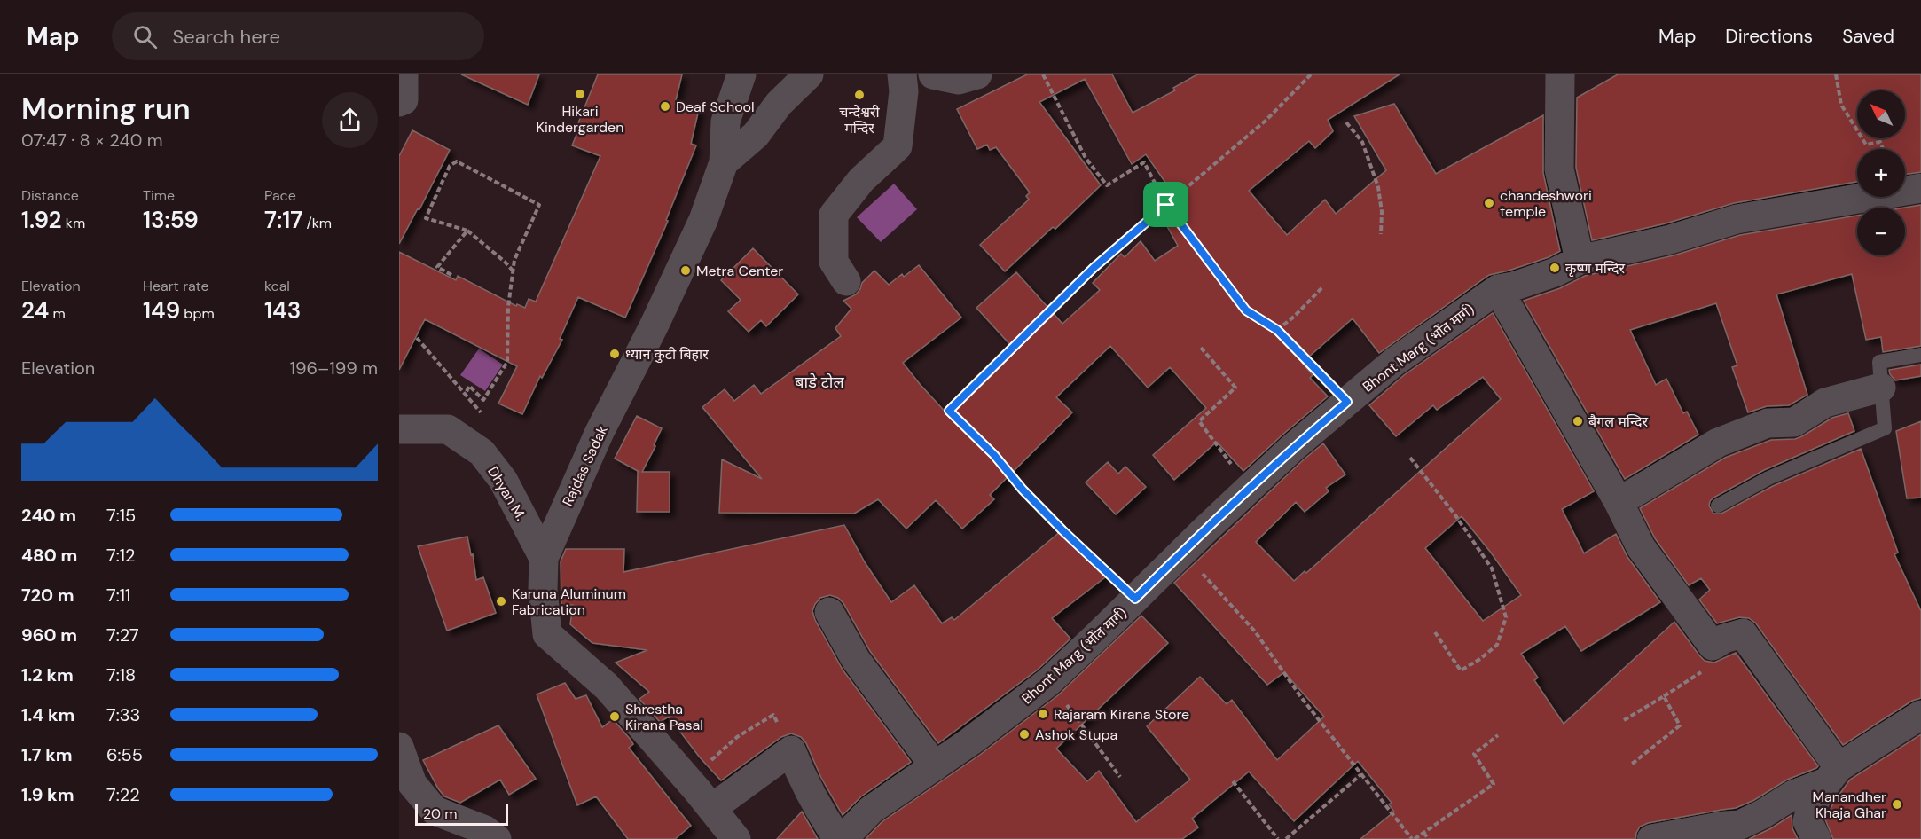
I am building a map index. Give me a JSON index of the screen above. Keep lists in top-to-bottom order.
{
  "streets": {
    "street": ["Bhont Marg (भाेंत मार्ग)", "Rajdas Sadak", "Dhyan M."]
  },
  "crossings": [
    ["Rajdas Sadak", "Dhyan M."]
  ],
  "districts": ["बाडे टोल"],
  "places": [
    "Hikari Kindergarden",
    "चन्देश्वरी मन्दिर",
    "Deaf School",
    "chandeshwori temple",
    "कृष्ण मन्दिर",
    "Metra Center",
    "ध्यान कुटी बिहार",
    "बैगल मन्दिर",
    "Karuna Aluminum Fabrication",
    "Rajaram Kirana Store",
    "Shrestha Kirana Pasal",
    "Ashok Stupa",
    "Manandher Khaja Ghar"
  ],
  "scale_bar": "20 m",
  "north": "top left",
  "page": {
    "header": "Map",
    "search": "Search here",
    "nav": ["Map", "Directions", "Saved"],
    "heading": ["Morning run", "07:47 · 8 × 240 m"],
    "map_buttons": ["+", "−"],
    "stats": [
      ["Distance", "1.92 km"],
      ["Time", "13:59"],
      ["Pace", "7:17 /km"],
      ["Elevation", "24 m"],
      ["Heart rate", "149 bpm"],
      ["kcal", "143"]
    ],
    "chart": ["Elevation", "196–199 m"],
    "list": [
      {
        "name": "240 m",
        "note": "7:15"
      },
      {
        "name": "480 m",
        "note": "7:12"
      },
      {
        "name": "720 m",
        "note": "7:11"
      },
      {
        "name": "960 m",
        "note": "7:27"
      },
      {
        "name": "1.2 km",
        "note": "7:18"
      },
      {
        "name": "1.4 km",
        "note": "7:33"
      },
      {
        "name": "1.7 km",
        "note": "6:55"
      },
      {
        "name": "1.9 km",
        "note": "7:22"
      }
    ],
    "scale": "20 m"
  }
}
